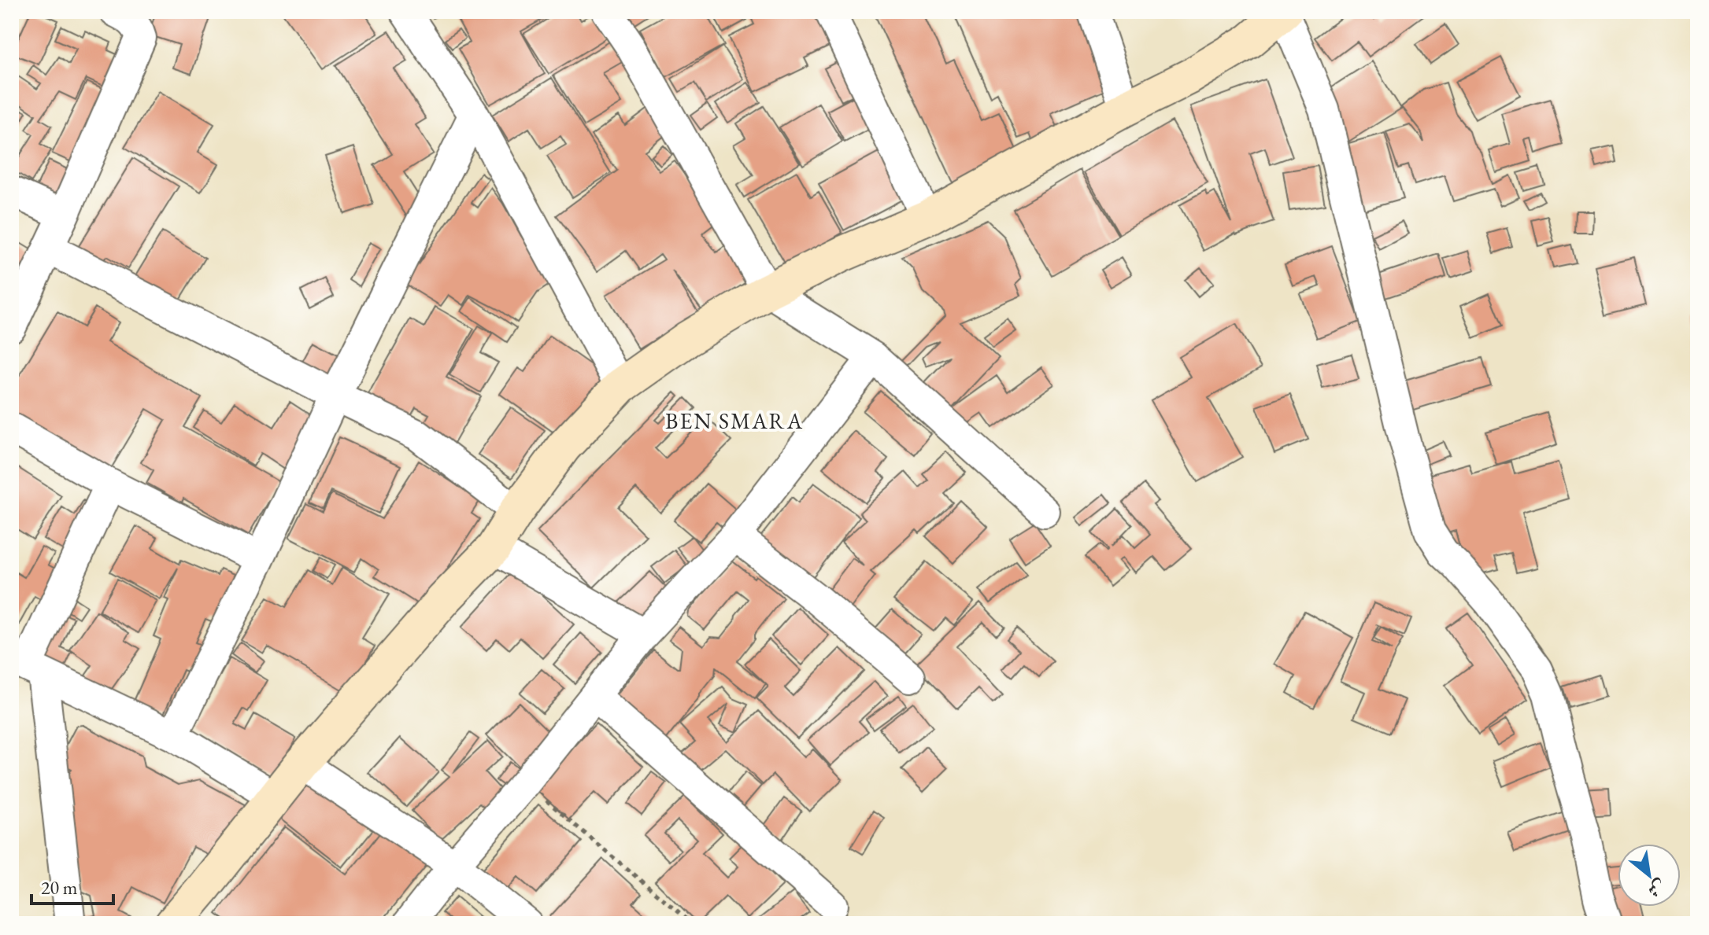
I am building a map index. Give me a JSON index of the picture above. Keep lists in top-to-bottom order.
{
  "districts": ["BEN SMARA"],
  "scale_bar": "20 m",
  "north": "bottom right"
}
